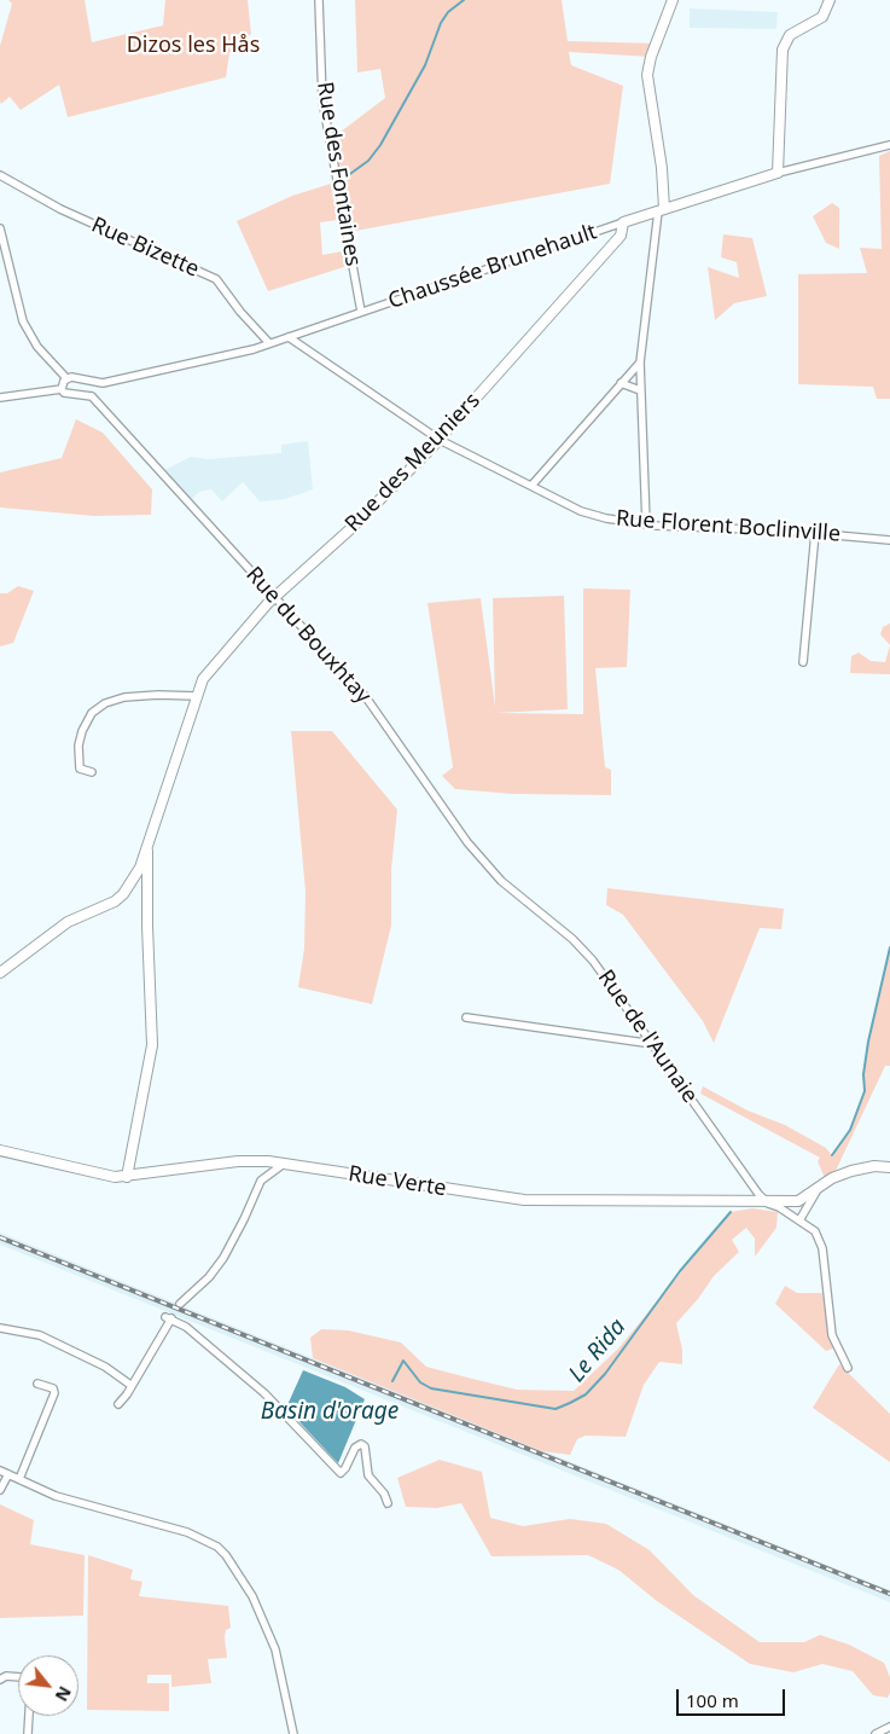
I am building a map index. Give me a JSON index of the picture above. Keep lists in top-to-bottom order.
{
  "streets": {
    "street": [
      "Rue des Fontaines",
      "Rue Bizette",
      "Chaussée Brunehault",
      "Rue des Meuniers",
      "Rue Florent Boclinville",
      "Rue du Bouxhtay",
      "Rue de l'Aunaie",
      "Rue Verte"
    ]
  },
  "crossings": [
    ["Rue des Fontaines", "Chaussée Brunehault"],
    ["Rue Bizette", "Chaussée Brunehault"],
    ["Chaussée Brunehault", "Rue des Meuniers"],
    ["Chaussée Brunehault", "Rue Florent Boclinville"],
    ["Rue des Meuniers", "Rue Florent Boclinville"],
    ["Rue des Meuniers", "Rue du Bouxhtay"],
    ["Rue du Bouxhtay", "Rue de l'Aunaie"],
    ["Rue de l'Aunaie", "Rue Verte"]
  ],
  "water": ["Le Rida", "Basin d'orage"],
  "parks": ["Dizos les Hås"],
  "scale_bar": "100 m",
  "north": "bottom right"
}
